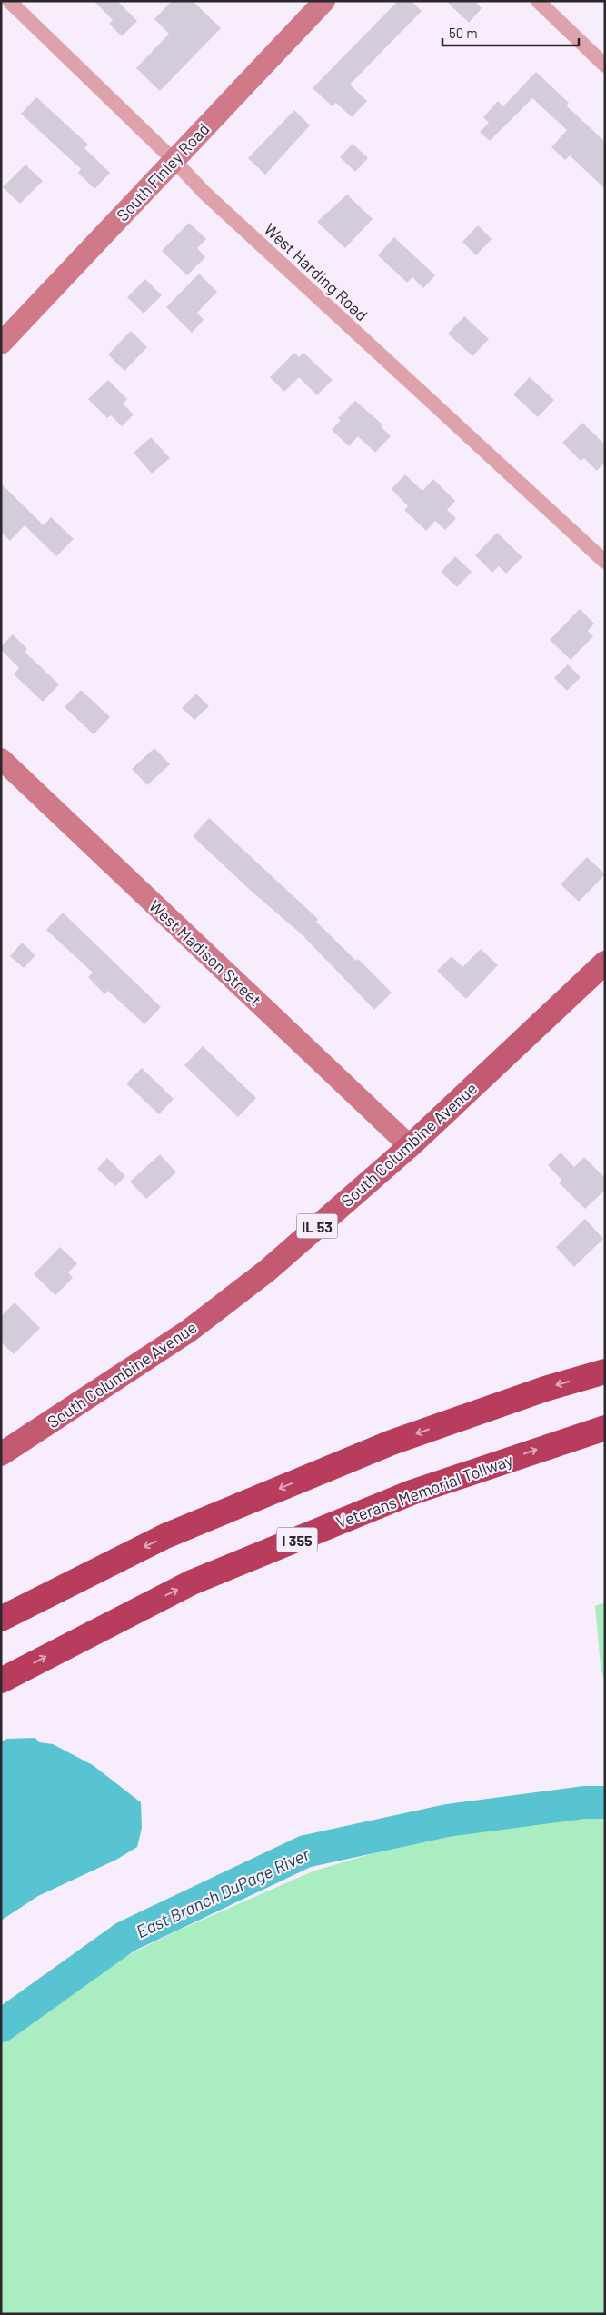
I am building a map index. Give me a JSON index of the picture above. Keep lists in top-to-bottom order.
{
  "streets": {
    "highway": ["Veterans Memorial Tollway", "I 355"],
    "main road": ["South Columbine Avenue", "IL 53"],
    "street": ["South Finley Road", "West Harding Road", "West Madison Street"]
  },
  "crossings": [
    ["South Finley Road", "West Harding Road"],
    ["West Madison Street", "South Columbine Avenue"]
  ],
  "water": ["East Branch DuPage River"],
  "scale_bar": "50 m"
}
